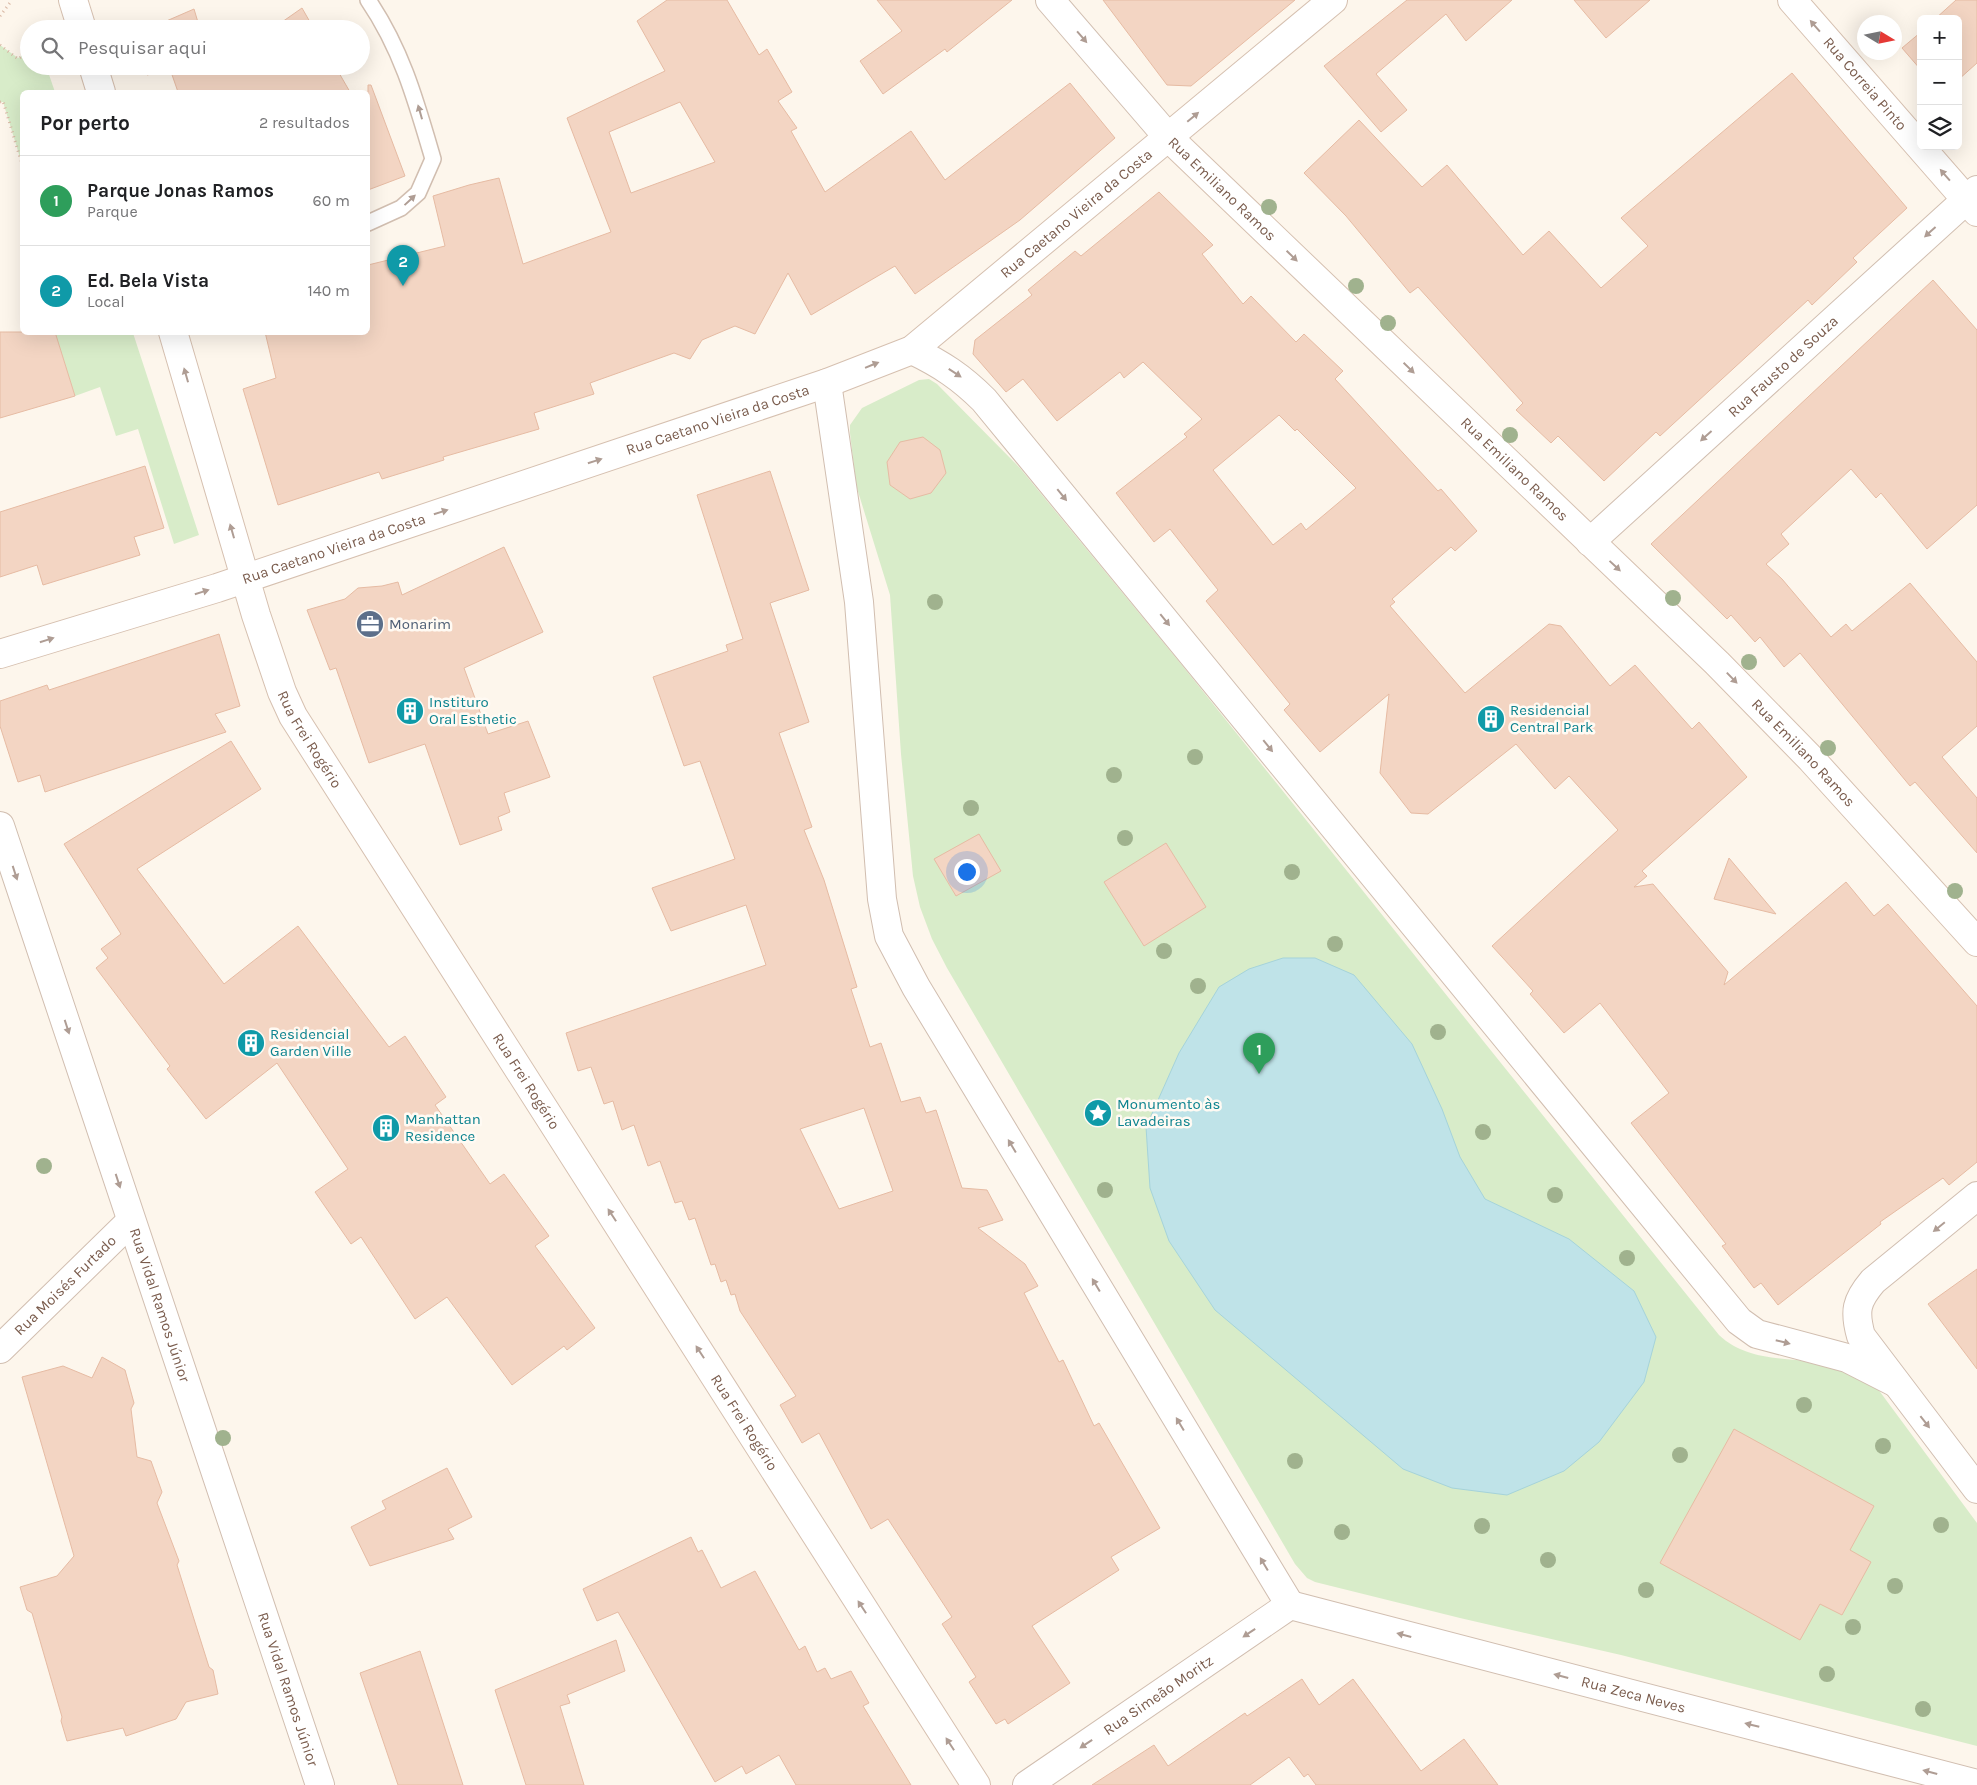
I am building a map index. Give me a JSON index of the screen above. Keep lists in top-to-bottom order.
{
  "streets": {
    "street": [
      "Rua Correia Pinto",
      "Rua Emiliano Ramos",
      "Rua Caetano Vieira da Costa",
      "Rua Fausto de Souza",
      "Rua Frei Rogério",
      "Rua Moisés Furtado",
      "Rua Vidal Ramos Júnior",
      "Rua Simeão Moritz",
      "Rua Zeca Neves"
    ]
  },
  "crossings": [
    ["Rua Correia Pinto", "Rua Fausto de Souza"],
    ["Rua Emiliano Ramos", "Rua Caetano Vieira da Costa"],
    ["Rua Emiliano Ramos", "Rua Fausto de Souza"],
    ["Rua Caetano Vieira da Costa", "Rua Frei Rogério"],
    ["Rua Moisés Furtado", "Rua Vidal Ramos Júnior"],
    ["Rua Simeão Moritz", "Rua Zeca Neves"]
  ],
  "one_way": [
    "Rua Correia Pinto",
    "Rua Emiliano Ramos",
    "Rua Caetano Vieira da Costa",
    "Rua Fausto de Souza",
    "Rua Frei Rogério",
    "Rua Vidal Ramos Júnior",
    "Rua Simeão Moritz",
    "Rua Zeca Neves"
  ],
  "places": {
    "office": ["Monarim"],
    "building": [
      "Instituro Oral Esthetic",
      "Residencial Central Park",
      "Residencial Garden Ville",
      "Manhattan Residence"
    ],
    "place": ["Monumento às Lavadeiras"]
  },
  "north": "right",
  "page": {
    "map_buttons": ["+", "−"],
    "search": "Pesquisar aqui",
    "heading": ["Por perto", "2 resultados"],
    "list": [
      {
        "mark": "1",
        "name": "Parque Jonas Ramos",
        "note": "Parque",
        "value": "60 m"
      },
      {
        "mark": "2",
        "name": "Ed. Bela Vista",
        "note": "Local",
        "value": "140 m"
      }
    ],
    "pins": ["2", "1"]
  }
}
